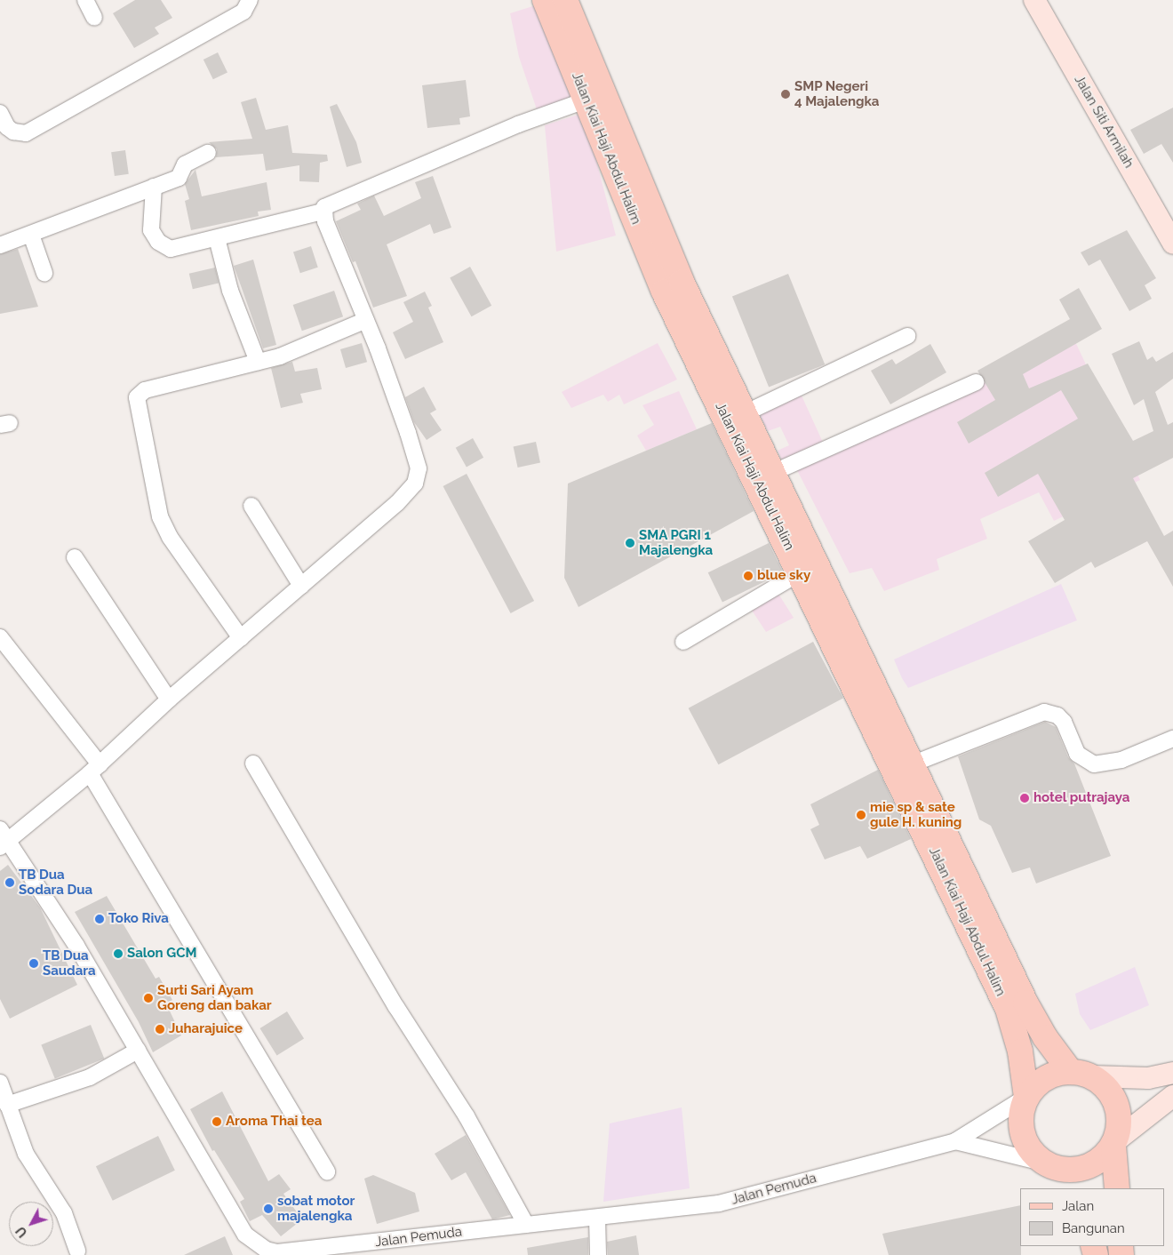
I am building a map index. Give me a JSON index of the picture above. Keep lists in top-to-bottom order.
{
  "streets": {
    "main road": ["Jalan Siti Armilah", "Jalan Kiai Haji Abdul Halim"],
    "street": ["Jalan Pemuda"]
  },
  "places": [
    "SMP Negeri 4 Majalengka",
    "SMA PGRI 1 Majalengka",
    "blue sky",
    "hotel putrajaya",
    "mie sp & sate gule H. kuning",
    "TB Dua Sodara Dua",
    "Toko Riva",
    "Salon GCM",
    "TB Dua Saudara",
    "Surti Sari Ayam Goreng dan bakar",
    "Juharajuice",
    "Aroma Thai tea",
    "sobat motor majalengka"
  ],
  "legend": ["Jalan", "Bangunan"],
  "north": "bottom left"
}
